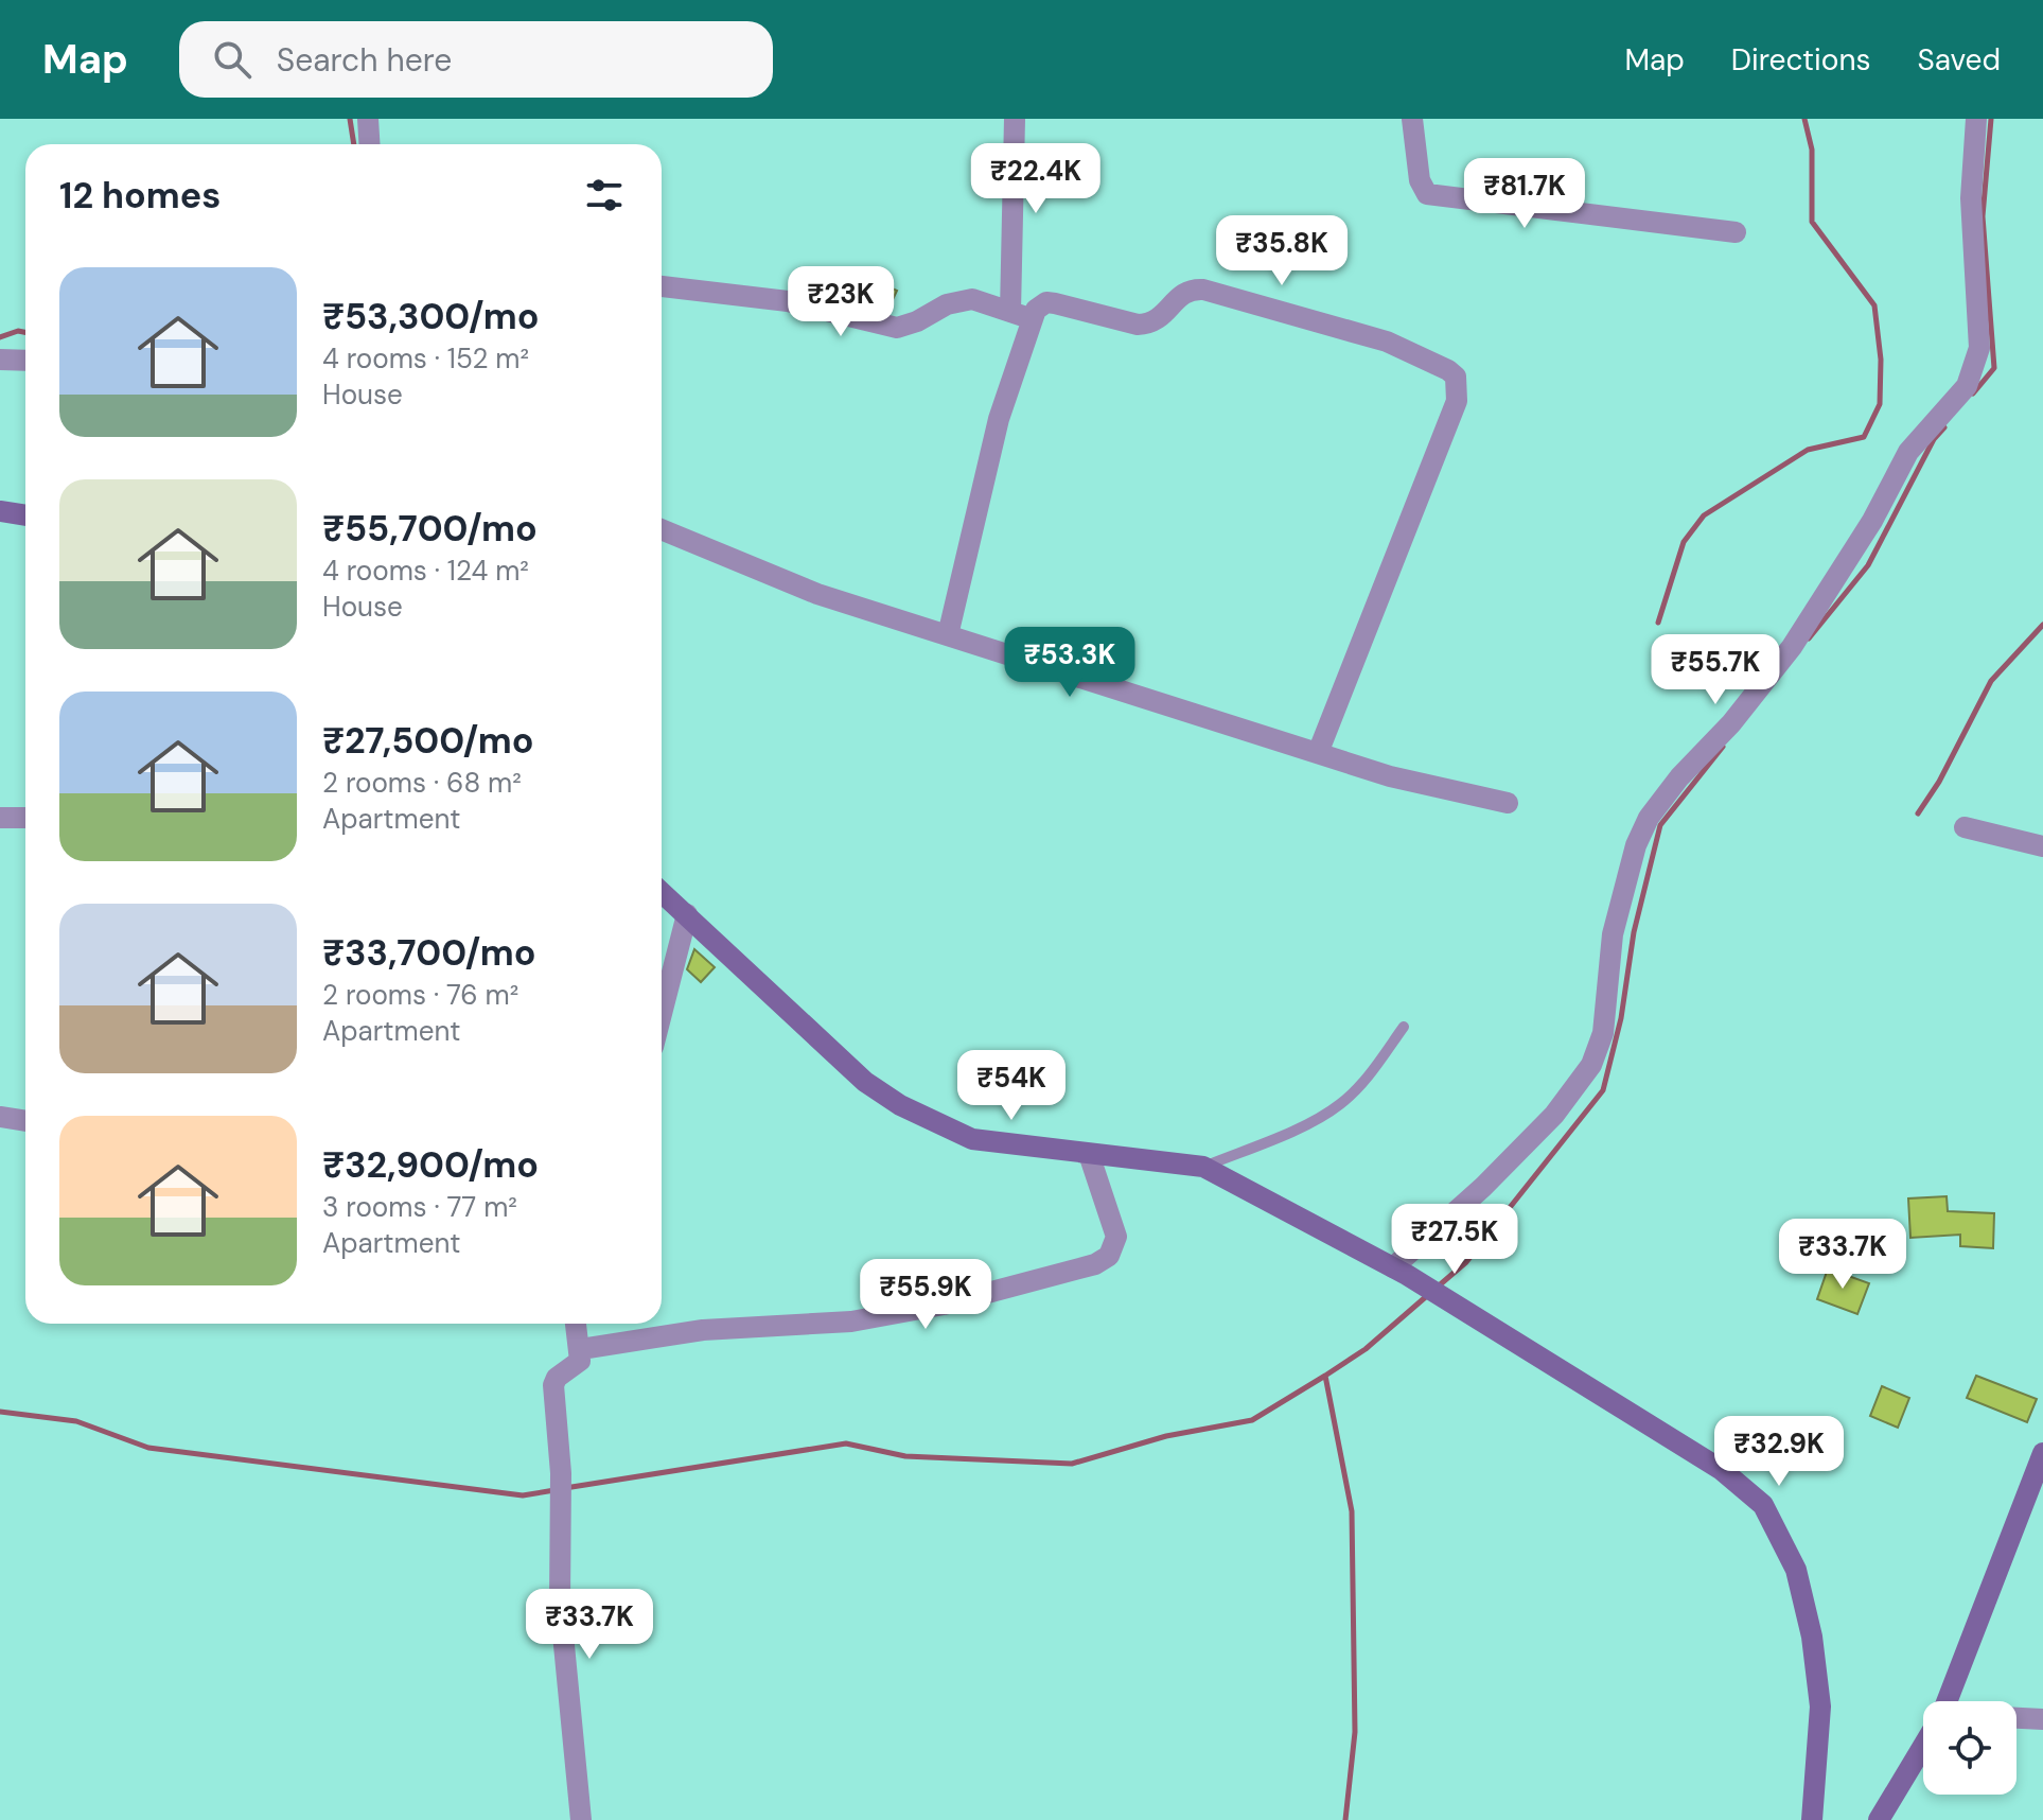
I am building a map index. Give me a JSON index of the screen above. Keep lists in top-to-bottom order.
{
  "page": {
    "header": "Map",
    "search": "Search here",
    "nav": ["Map", "Directions", "Saved"],
    "price": [
      "₹22.4K",
      "₹81.7K",
      "₹35.8K",
      "₹23K",
      "₹53.3K",
      "₹55.7K",
      "₹54K",
      "₹27.5K",
      "₹33.7K",
      "₹55.9K",
      "₹32.9K",
      "₹33.7K"
    ],
    "heading": "12 homes",
    "list": [
      {
        "name": "₹53,300/mo",
        "note": "4 rooms · 152 m² · House"
      },
      {
        "name": "₹55,700/mo",
        "note": "4 rooms · 124 m² · House"
      },
      {
        "name": "₹27,500/mo",
        "note": "2 rooms · 68 m² · Apartment"
      },
      {
        "name": "₹33,700/mo",
        "note": "2 rooms · 76 m² · Apartment"
      },
      {
        "name": "₹32,900/mo",
        "note": "3 rooms · 77 m² · Apartment"
      }
    ]
  }
}
